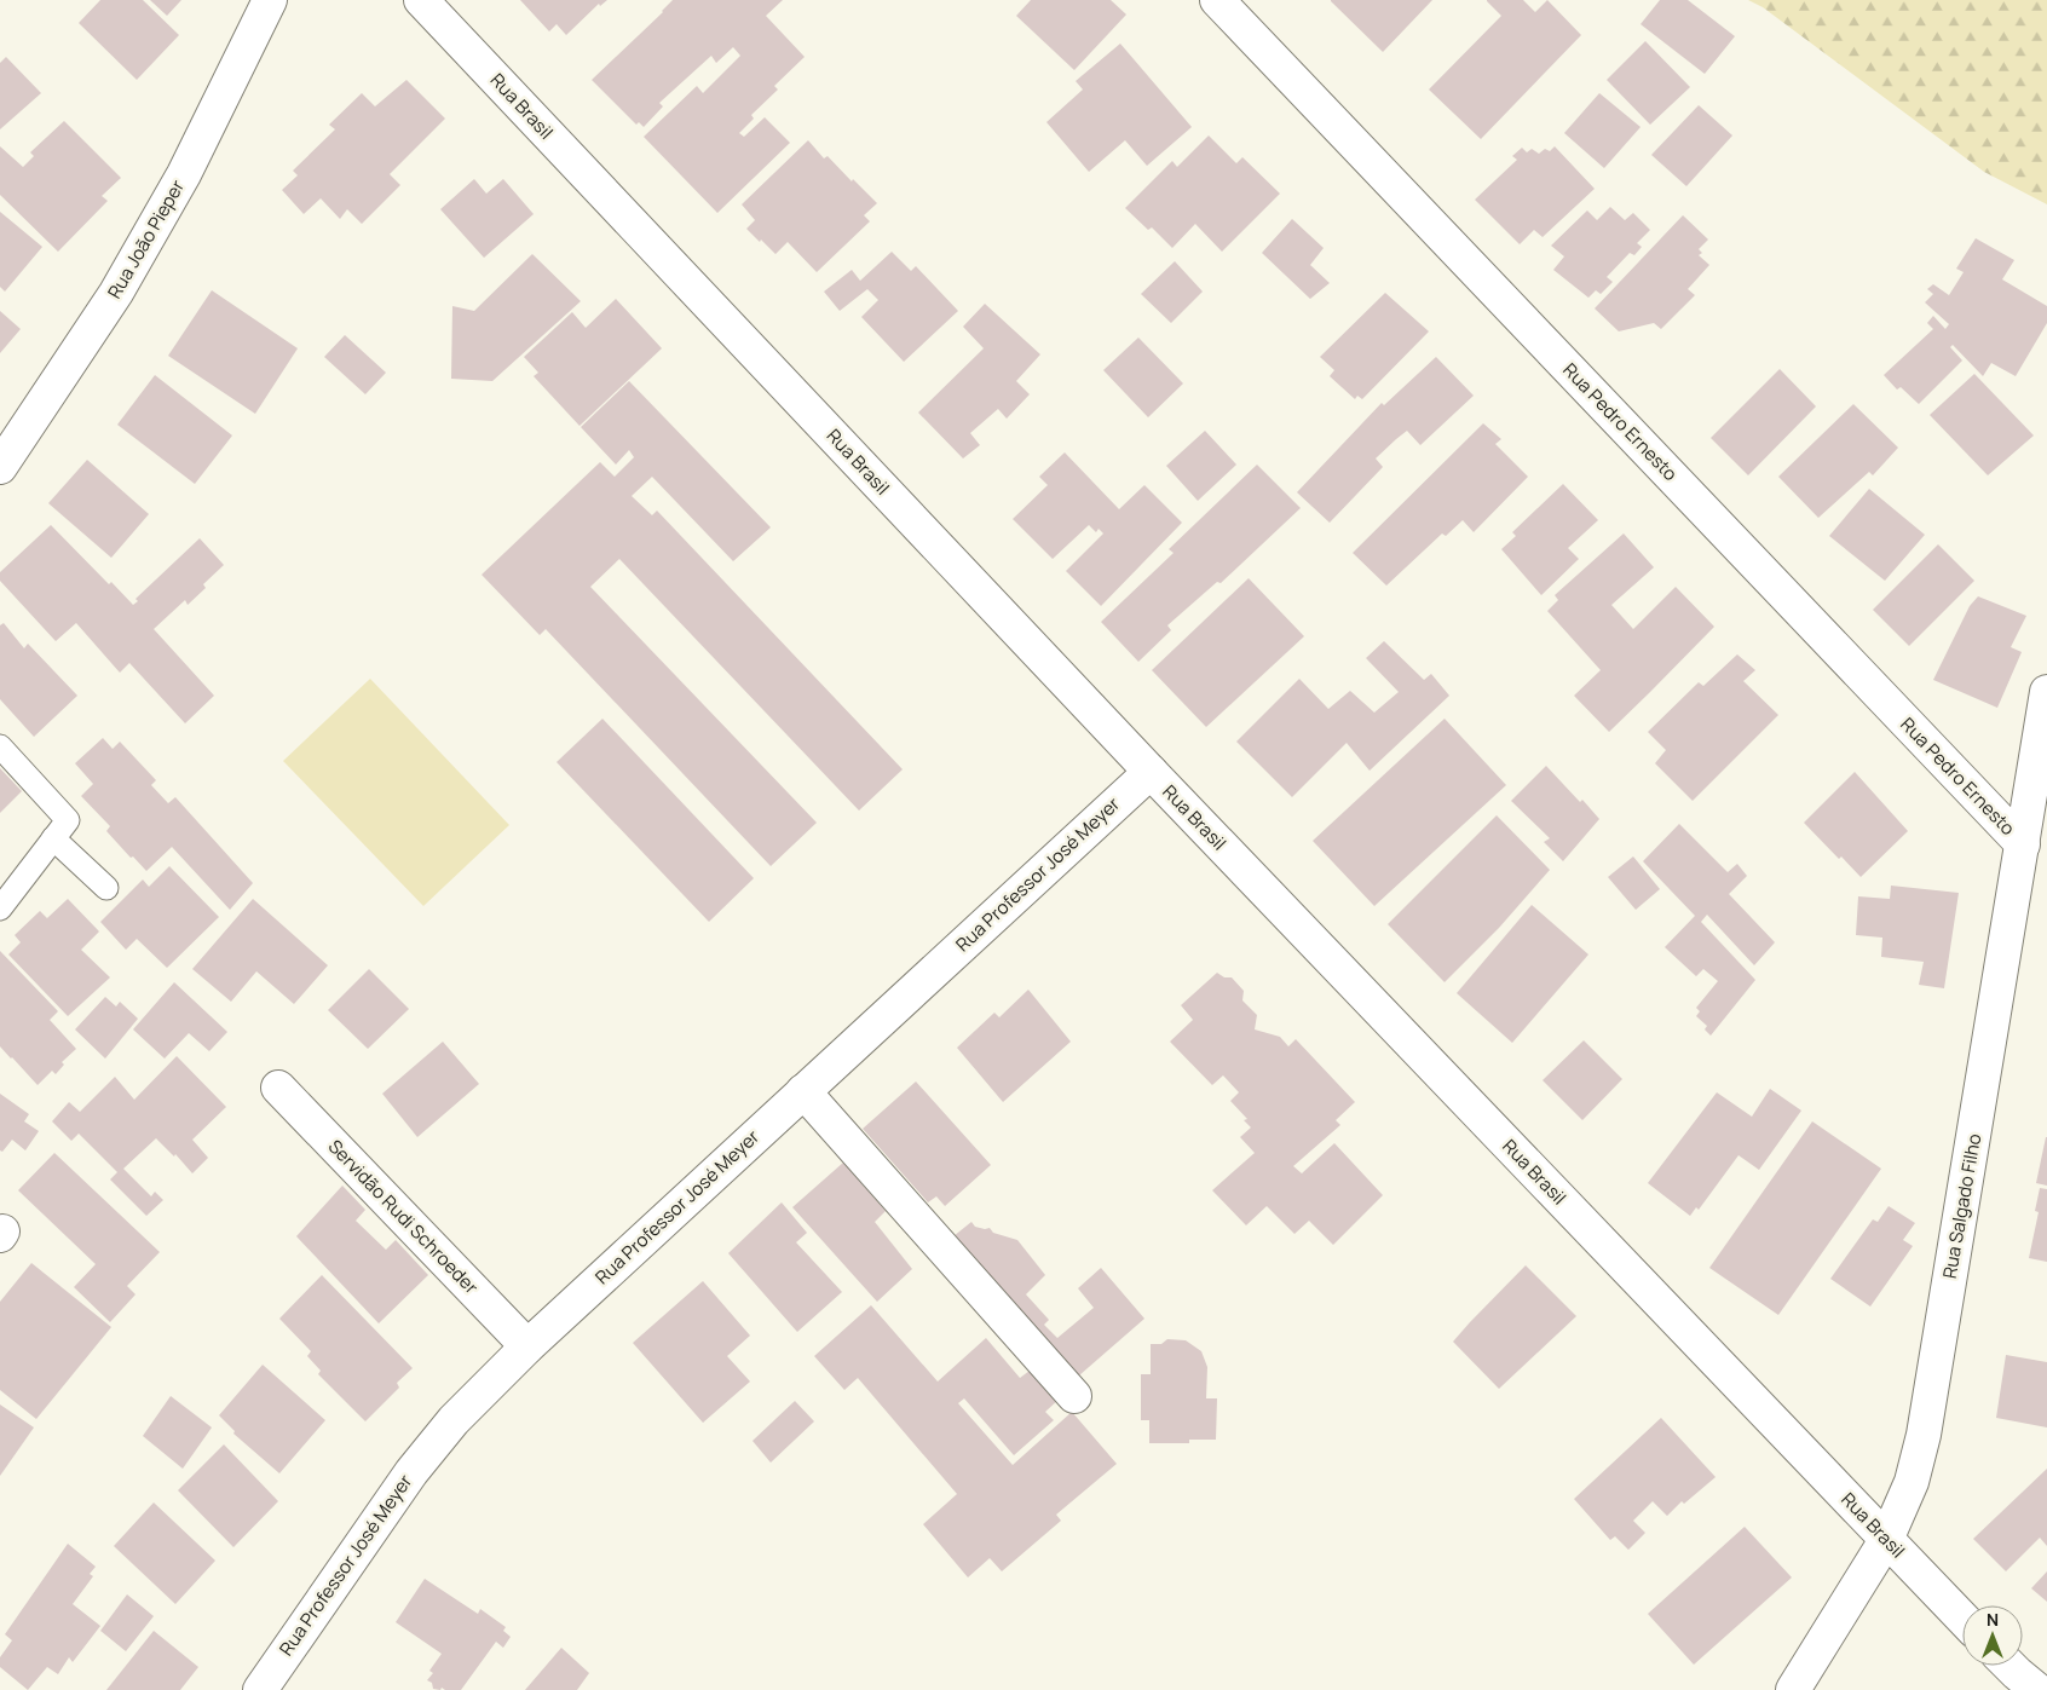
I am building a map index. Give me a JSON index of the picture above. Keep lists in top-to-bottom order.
{
  "streets": {
    "street": [
      "Rua Brasil",
      "Rua João Pieper",
      "Rua Pedro Ernesto",
      "Rua Professor José Meyer",
      "Rua Salgado Filho",
      "Servidão Rudi Schroeder"
    ]
  },
  "crossings": [
    ["Rua Brasil", "Rua Professor José Meyer"],
    ["Rua Brasil", "Rua Salgado Filho"],
    ["Rua Pedro Ernesto", "Rua Salgado Filho"],
    ["Rua Professor José Meyer", "Servidão Rudi Schroeder"]
  ],
  "north": "top"
}
